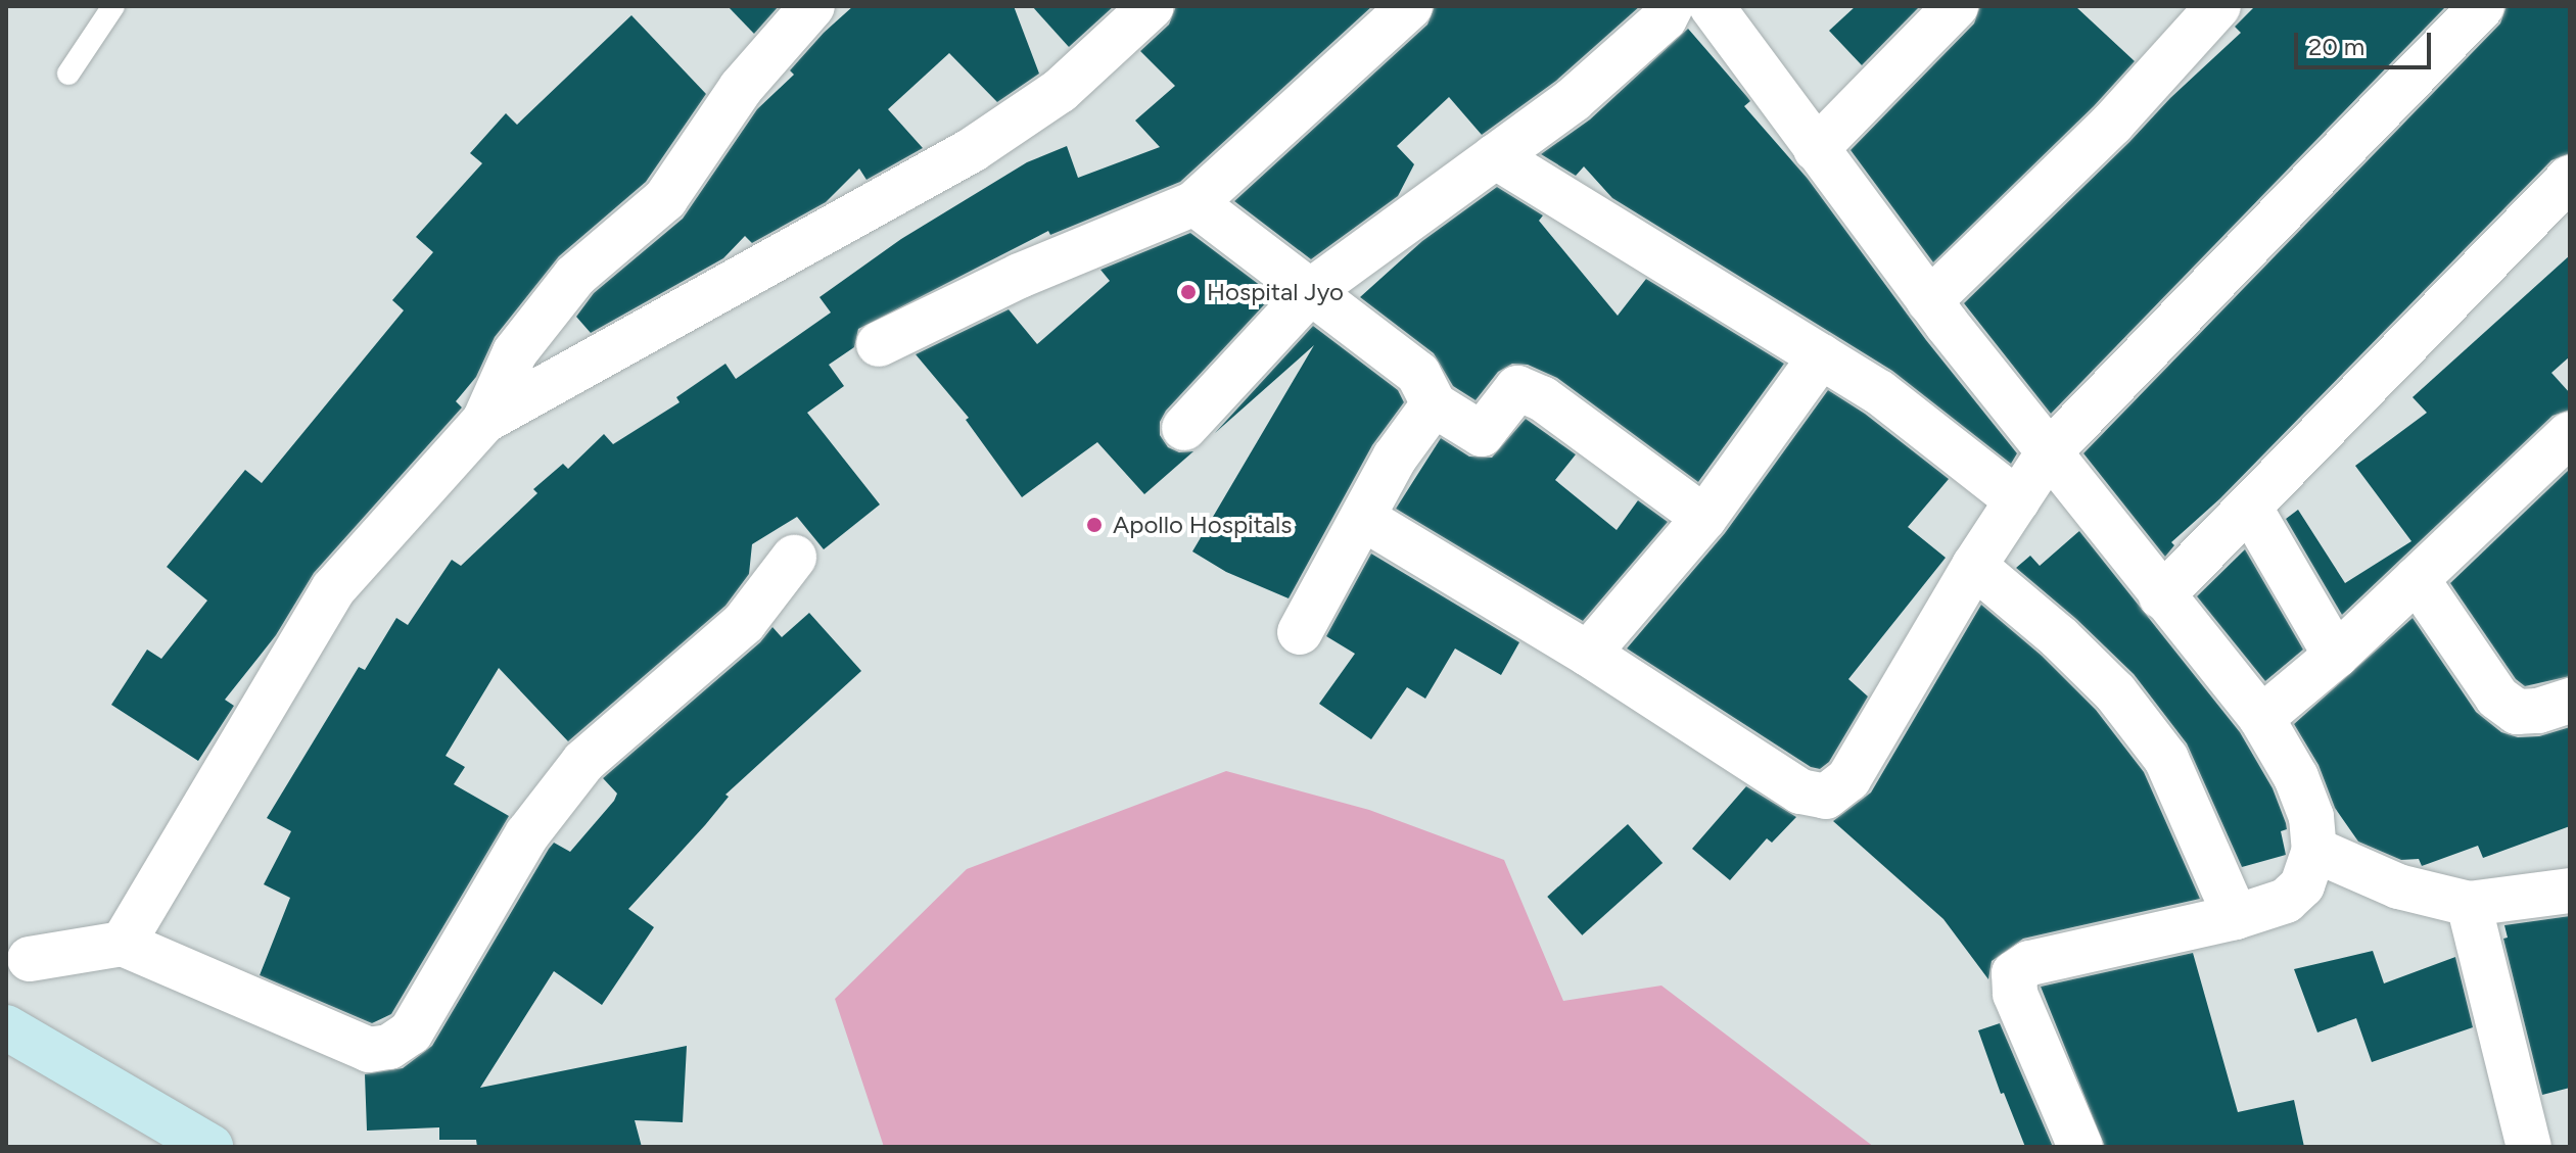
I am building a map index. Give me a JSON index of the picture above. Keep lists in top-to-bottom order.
{
  "places": ["Hospital Jyo", "Apollo Hospitals"],
  "scale_bar": "20 m"
}
